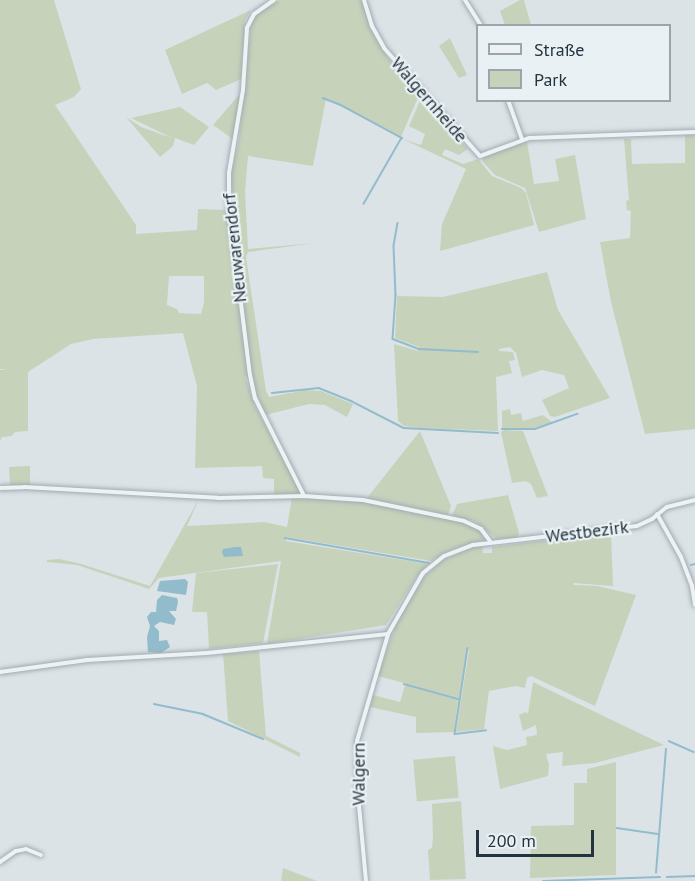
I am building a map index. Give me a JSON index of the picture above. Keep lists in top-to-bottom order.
{
  "streets": {
    "street": [
      "Walgernheide",
      "Neuwarendorf",
      "Westbezirk",
      "Walgern"
    ]
  },
  "crossings": [
    ["Westbezirk", "Walgern"]
  ],
  "legend": ["Straße", "Park"],
  "scale_bar": "200 m"
}
